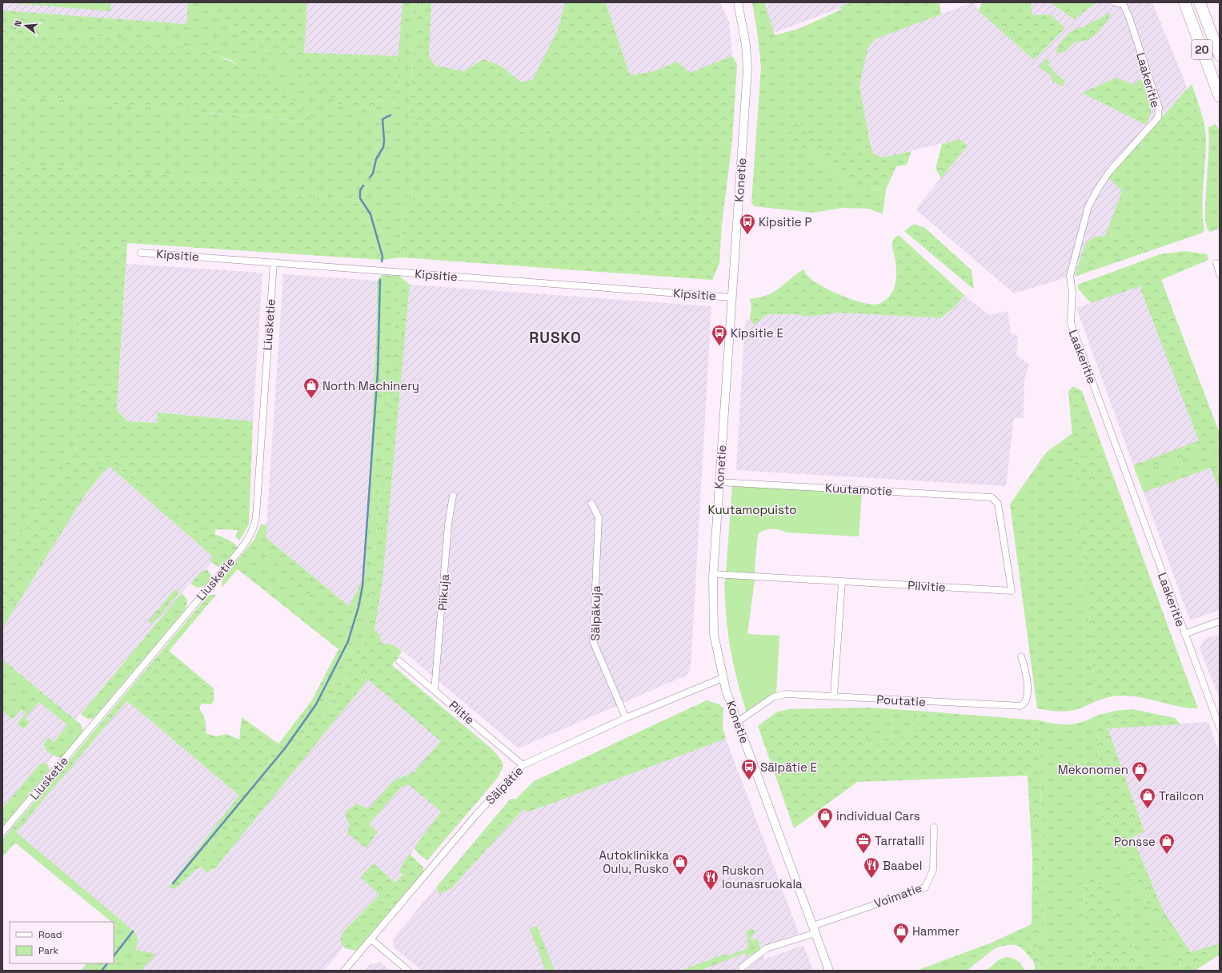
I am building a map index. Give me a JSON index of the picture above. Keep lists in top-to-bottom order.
{
  "streets": {
    "highway": ["20"],
    "street": [
      "Laakeritie",
      "Konetie",
      "Kipsitie",
      "Liusketie",
      "Kuutamotie",
      "Pilvitie",
      "Piikuja",
      "Sälpäkuja",
      "Poutatie",
      "Piitie",
      "Sälpätie",
      "Voimatie"
    ]
  },
  "crossings": [
    ["Konetie", "Kipsitie"],
    ["Konetie", "Kuutamotie"],
    ["Konetie", "Pilvitie"],
    ["Konetie", "Poutatie"],
    ["Konetie", "Sälpätie"],
    ["Konetie", "Voimatie"],
    ["Kipsitie", "Liusketie"],
    ["Kuutamotie", "Pilvitie"],
    ["Piikuja", "Piitie"],
    ["Sälpäkuja", "Sälpätie"],
    ["Piitie", "Sälpätie"]
  ],
  "districts": ["RUSKO"],
  "parks": ["Kuutamopuisto"],
  "places": {
    "bus stop": ["Kipsitie P", "Kipsitie E", "Sälpätie E"],
    "shop": [
      "North Machinery",
      "Mekonomen",
      "Trailcon",
      "individual Cars",
      "Ponsse",
      "Autoklinikka Oulu, Rusko",
      "Hammer"
    ],
    "office": ["Tarratalli"],
    "restaurant": ["Baabel", "Ruskon lounasruokala"]
  },
  "legend": ["Road", "Park"],
  "north": "left"
}
